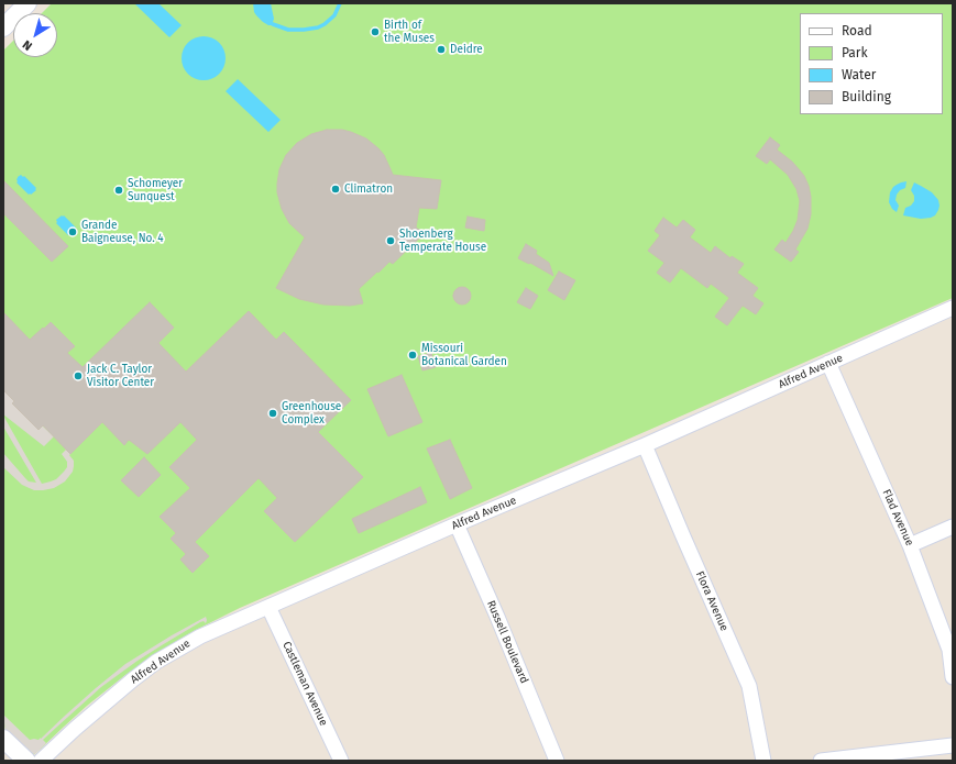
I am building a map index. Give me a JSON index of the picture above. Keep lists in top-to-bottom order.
{
  "streets": {
    "street": [
      "Alfred Avenue",
      "Flad Avenue",
      "Flora Avenue",
      "Russell Boulevard",
      "Castleman Avenue"
    ]
  },
  "crossings": [
    ["Alfred Avenue", "Flad Avenue"],
    ["Alfred Avenue", "Flora Avenue"],
    ["Alfred Avenue", "Russell Boulevard"],
    ["Alfred Avenue", "Castleman Avenue"]
  ],
  "places": [
    "Birth of the Muses",
    "Deidre",
    "Climatron",
    "Schomeyer Sunquest",
    "Grande Baigneuse, No. 4",
    "Shoenberg Temperate House",
    "Missouri Botanical Garden",
    "Jack C. Taylor Visitor Center",
    "Greenhouse Complex"
  ],
  "legend": [
    "Road",
    "Park",
    "Water",
    "Building"
  ],
  "north": "bottom left"
}
